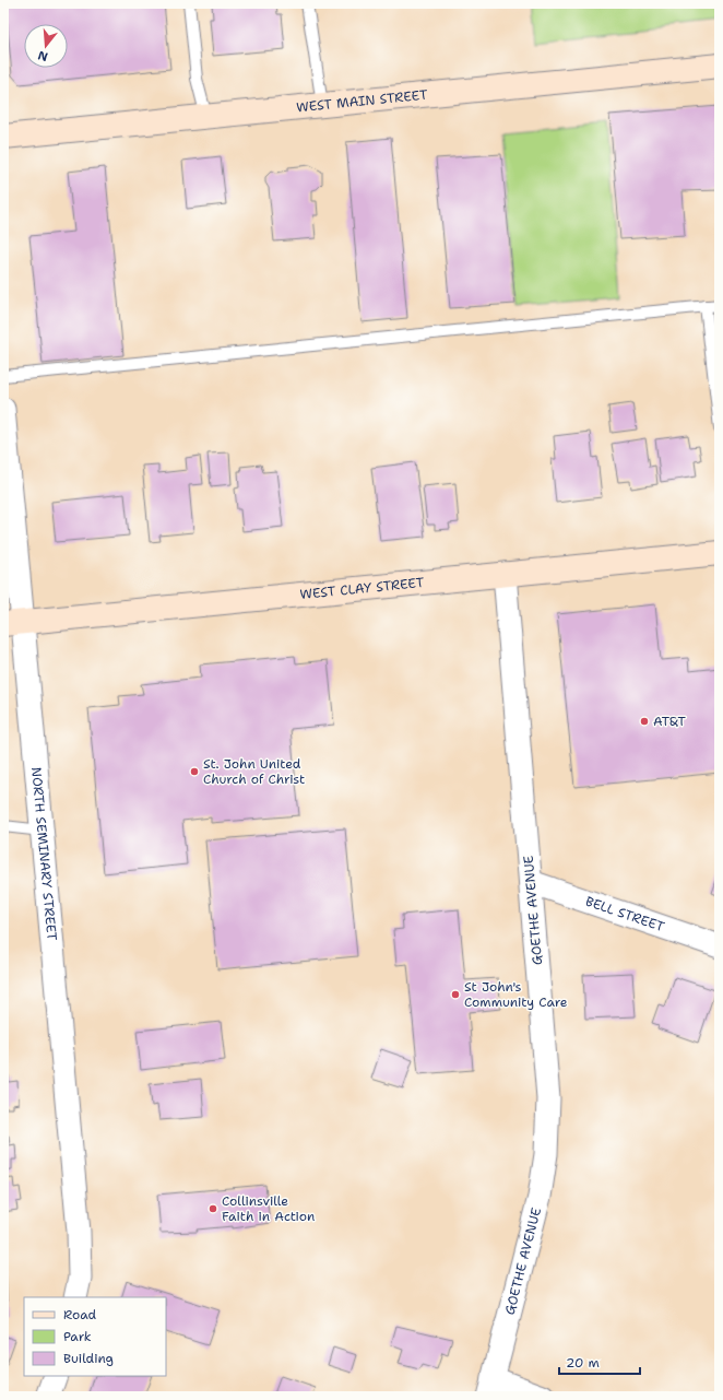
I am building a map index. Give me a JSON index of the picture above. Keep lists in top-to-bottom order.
{
  "streets": {
    "main road": ["WEST MAIN STREET", "WEST CLAY STREET"],
    "street": ["NORTH SEMINARY STREET", "GOETHE AVENUE", "BELL STREET"]
  },
  "crossings": [
    ["WEST CLAY STREET", "NORTH SEMINARY STREET"],
    ["WEST CLAY STREET", "GOETHE AVENUE"],
    ["GOETHE AVENUE", "BELL STREET"]
  ],
  "places": [
    "AT&T",
    "St. John United Church of Christ",
    "St John's Community Care",
    "Collinsville Faith in Action"
  ],
  "legend": ["Road", "Park", "Building"],
  "scale_bar": "20 m",
  "north": "bottom"
}
